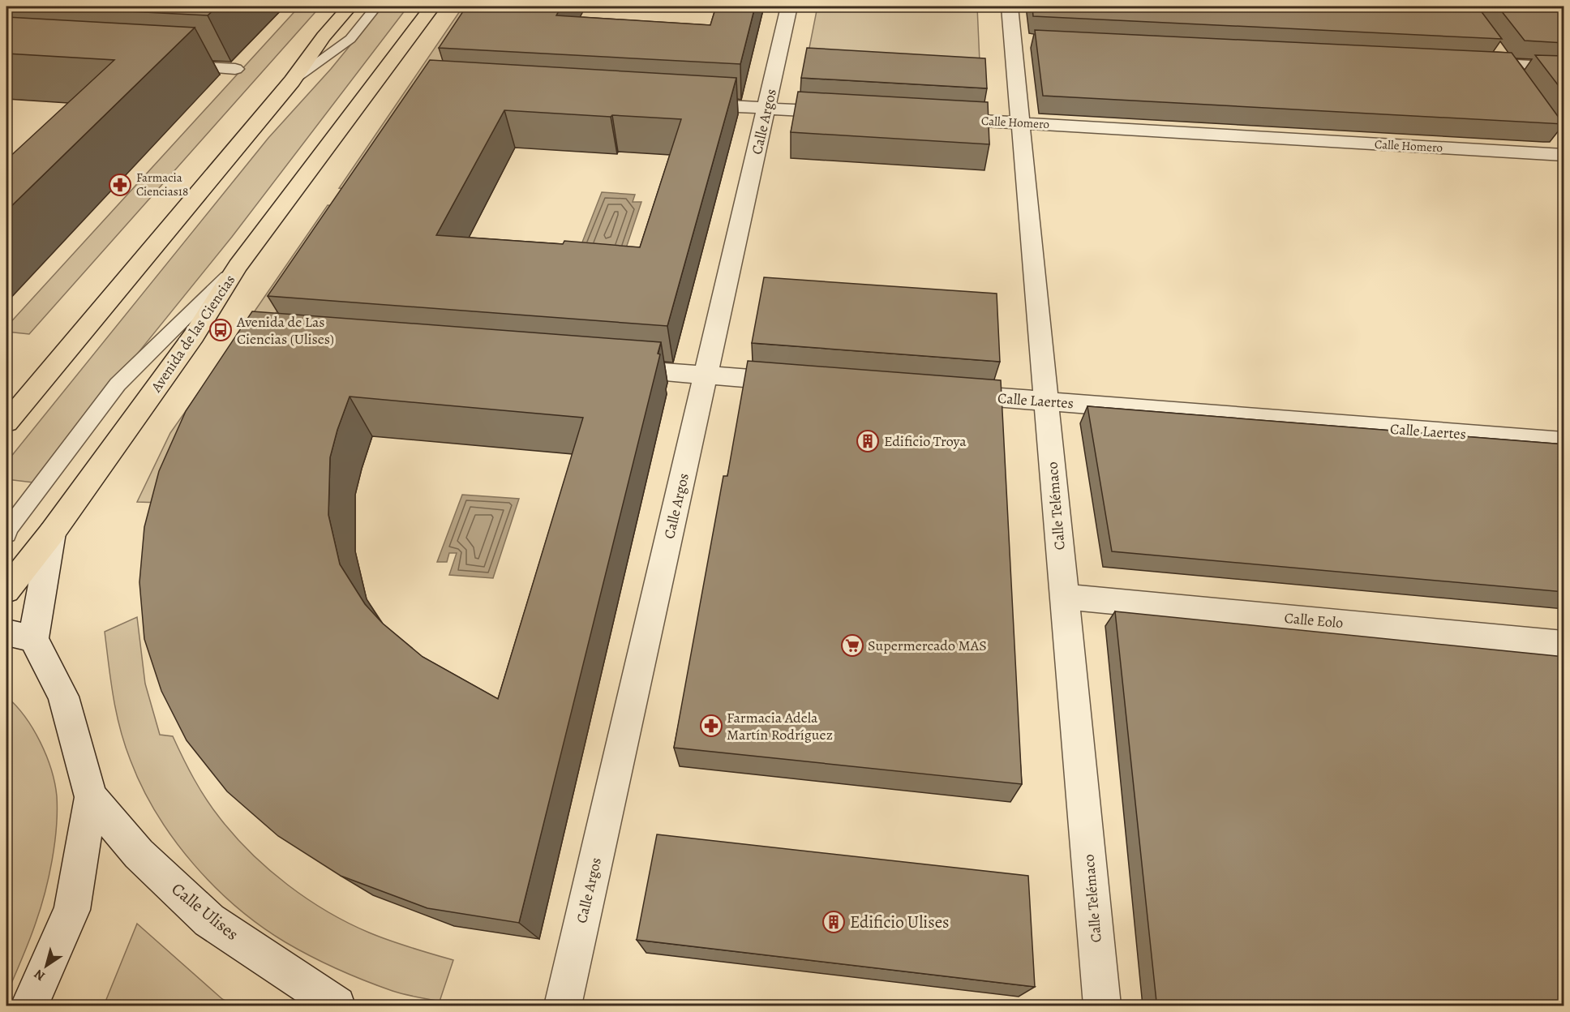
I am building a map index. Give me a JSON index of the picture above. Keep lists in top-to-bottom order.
{
  "streets": {
    "main road": ["Avenida de las Ciencias"],
    "street": [
      "Calle Argos",
      "Calle Homero",
      "Calle Laertes",
      "Calle Telémaco",
      "Calle Eolo",
      "Calle Ulises"
    ]
  },
  "crossings": [
    ["Calle Homero", "Calle Telémaco"],
    ["Calle Laertes", "Calle Telémaco"],
    ["Calle Telémaco", "Calle Eolo"]
  ],
  "places": {
    "pharmacy": ["Farmacia Ciencias18", "Farmacia Adela Martín Rodríguez"],
    "bus stop": ["Avenida de Las Ciencias (Ulises)"],
    "building": ["Edificio Troya", "Edificio Ulises"],
    "supermarket": ["Supermercado MAS"]
  },
  "north": "bottom left"
}
